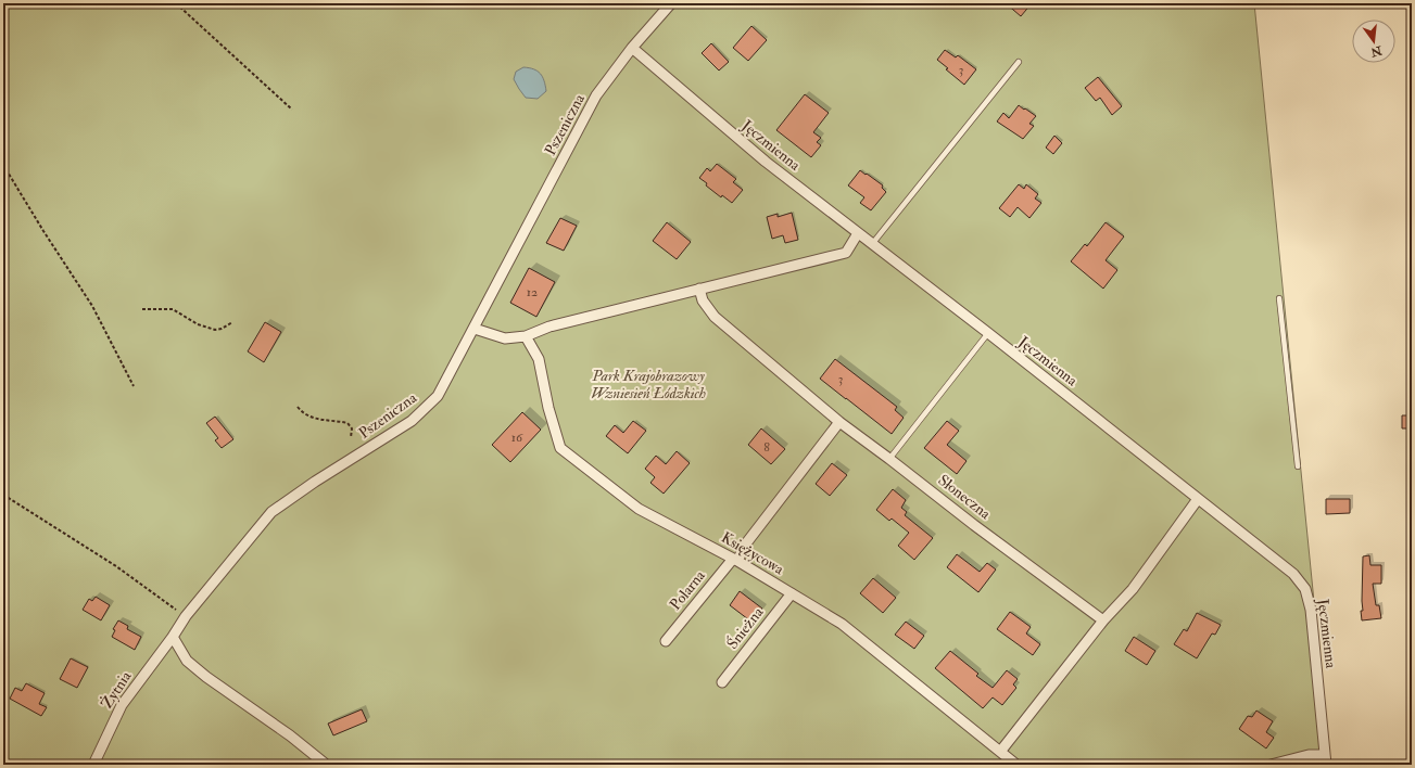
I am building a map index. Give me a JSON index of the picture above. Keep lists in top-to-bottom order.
{
  "streets": {
    "street": [
      "Pszeniczna",
      "Jęczmienna",
      "Słoneczna",
      "Księżycowa",
      "Polarna",
      "Śnieżna",
      "Żytnia"
    ]
  },
  "crossings": [
    ["Pszeniczna", "Jęczmienna"],
    ["Pszeniczna", "Żytnia"],
    ["Słoneczna", "Polarna"],
    ["Księżycowa", "Polarna"],
    ["Księżycowa", "Śnieżna"]
  ],
  "parks": ["Park Krajobrazowy Wzniesień Łódzkich"],
  "house_numbers": [
    "3",
    "12",
    "3",
    "16",
    "8"
  ],
  "north": "bottom"
}
